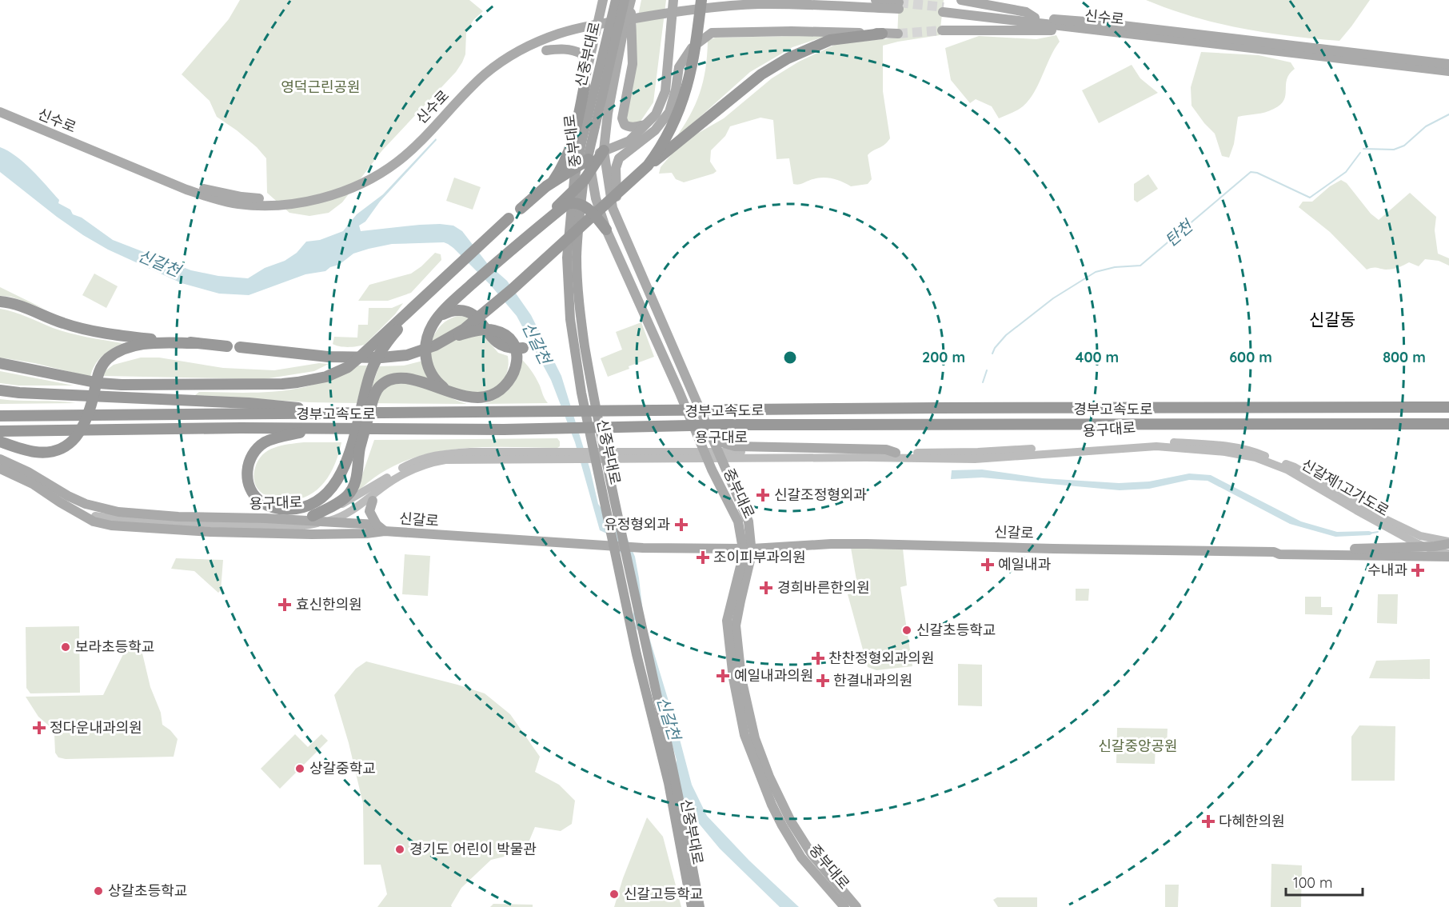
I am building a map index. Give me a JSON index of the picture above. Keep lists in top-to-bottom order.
{
  "streets": {
    "highway": ["신중부대로", "경부고속도로"],
    "main road": [
      "신수로",
      "중부대로",
      "용구대로",
      "신갈제1고가도로",
      "신갈로"
    ]
  },
  "crossings": [
    ["신중부대로", "중부대로"],
    ["중부대로", "신갈로"],
    ["용구대로", "신갈제1고가도로"],
    ["용구대로", "신갈로"]
  ],
  "districts": ["신갈동"],
  "water": ["탄천", "신갈천"],
  "parks": ["영덕근린공원", "신갈중앙공원"],
  "places": {
    "health": [
      "신갈조정형외과",
      "유정형외과",
      "조이피부과의원",
      "예일내과",
      "수내과",
      "경희바른한의원",
      "효신한의원",
      "찬찬정형외과의원",
      "예일내과의원",
      "한결내과의원",
      "정다운내과의원",
      "다혜한의원"
    ],
    "other": [
      "신갈초등학교",
      "보라초등학교",
      "상갈중학교",
      "경기도 어린이 박물관",
      "상갈초등학교",
      "신갈고등학교"
    ]
  },
  "scale_bar": "100 m",
  "rings": [
    "200 m",
    "400 m",
    "600 m",
    "800 m"
  ]
}
